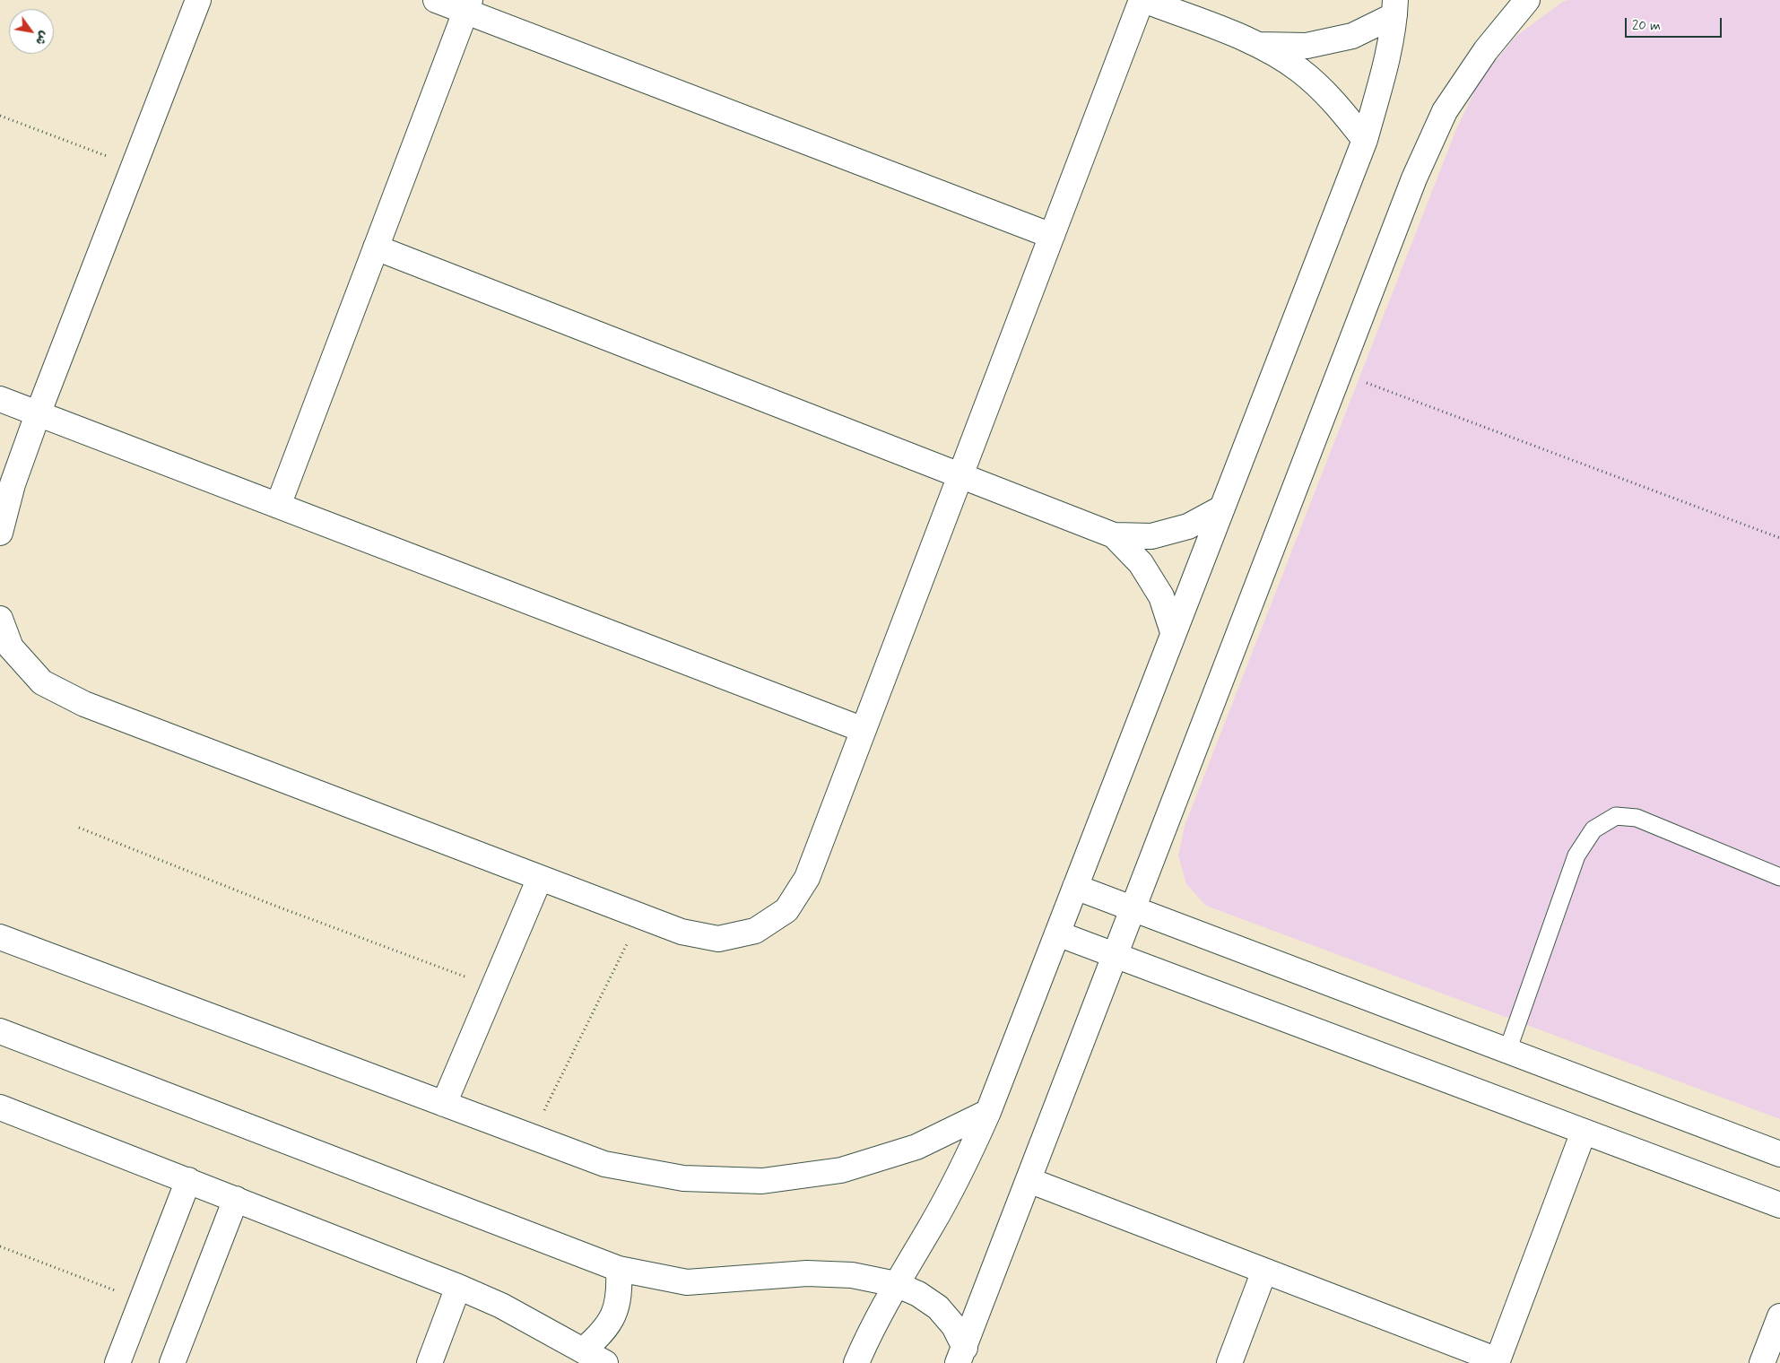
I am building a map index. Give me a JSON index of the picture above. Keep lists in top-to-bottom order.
{
  "scale_bar": "20 m",
  "north": "bottom right"
}
